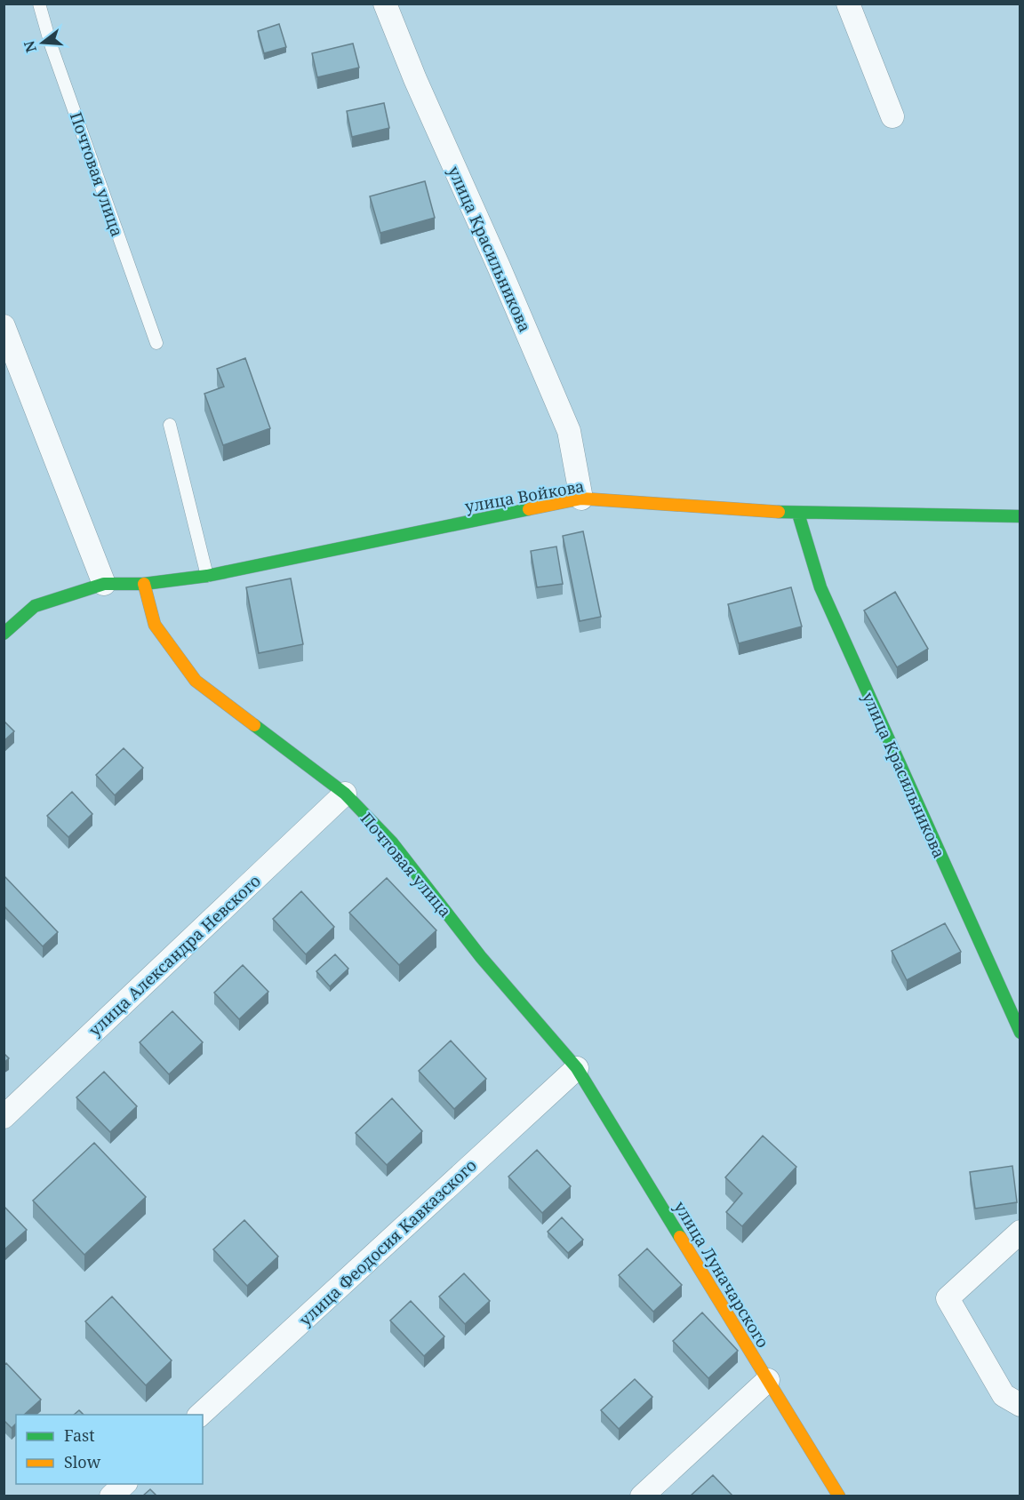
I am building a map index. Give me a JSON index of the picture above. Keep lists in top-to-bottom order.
{
  "streets": {
    "street": [
      "Почтовая улица",
      "улица Красильникова",
      "улица Войкова",
      "улица Александра Невского",
      "улица Феодосия Кавказского",
      "улица Луначарского"
    ]
  },
  "crossings": [
    ["Почтовая улица", "улица Войкова"],
    ["Почтовая улица", "улица Александра Невского"],
    ["Почтовая улица", "улица Феодосия Кавказского"],
    ["Почтовая улица", "улица Луначарского"],
    ["улица Красильникова", "улица Войкова"],
    ["улица Феодосия Кавказского", "улица Луначарского"]
  ],
  "legend": ["Fast", "Slow"],
  "north": "left"
}
